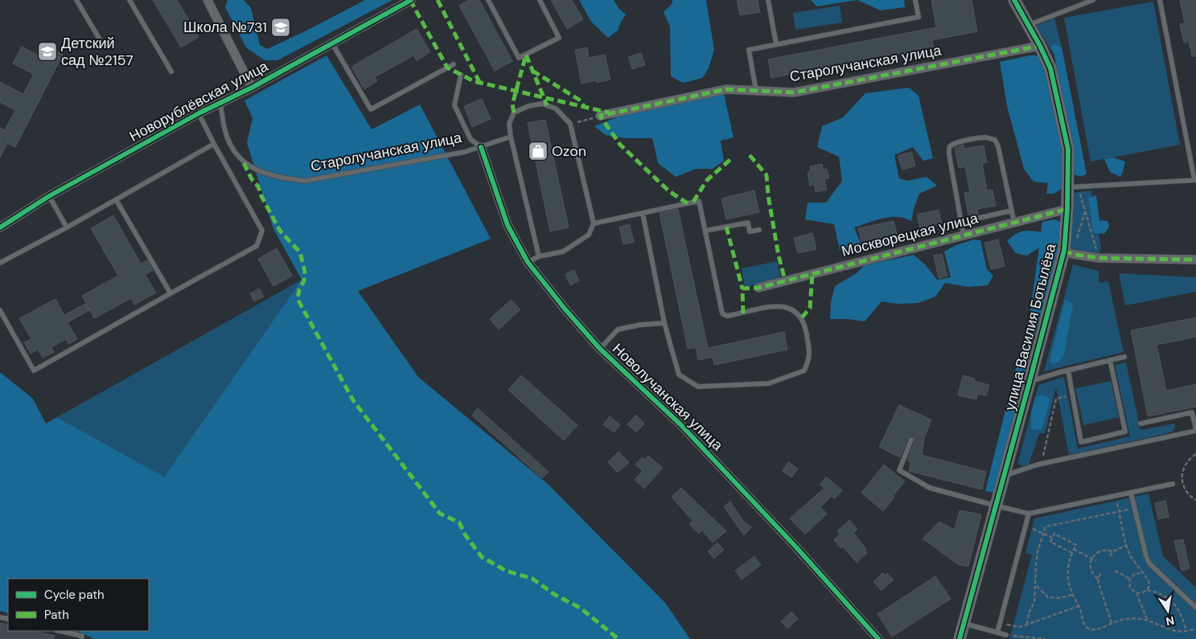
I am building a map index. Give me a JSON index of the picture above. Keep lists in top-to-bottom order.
{
  "streets": {
    "street": [
      "Старолучанская улица",
      "Новорублёвская улица",
      "Москворецкая улица",
      "улица Василия Ботылёва",
      "Новолучанская улица"
    ]
  },
  "crossings": [
    ["Старолучанская улица", "Новорублёвская улица"],
    ["Старолучанская улица", "улица Василия Ботылёва"],
    ["Старолучанская улица", "Новолучанская улица"],
    ["Москворецкая улица", "улица Василия Ботылёва"]
  ],
  "places": {
    "school or university": ["Школа №731", "Детский сад №2157"],
    "shop": ["Ozon"]
  },
  "legend": ["Cycle path", "Path"],
  "north": "bottom"
}
